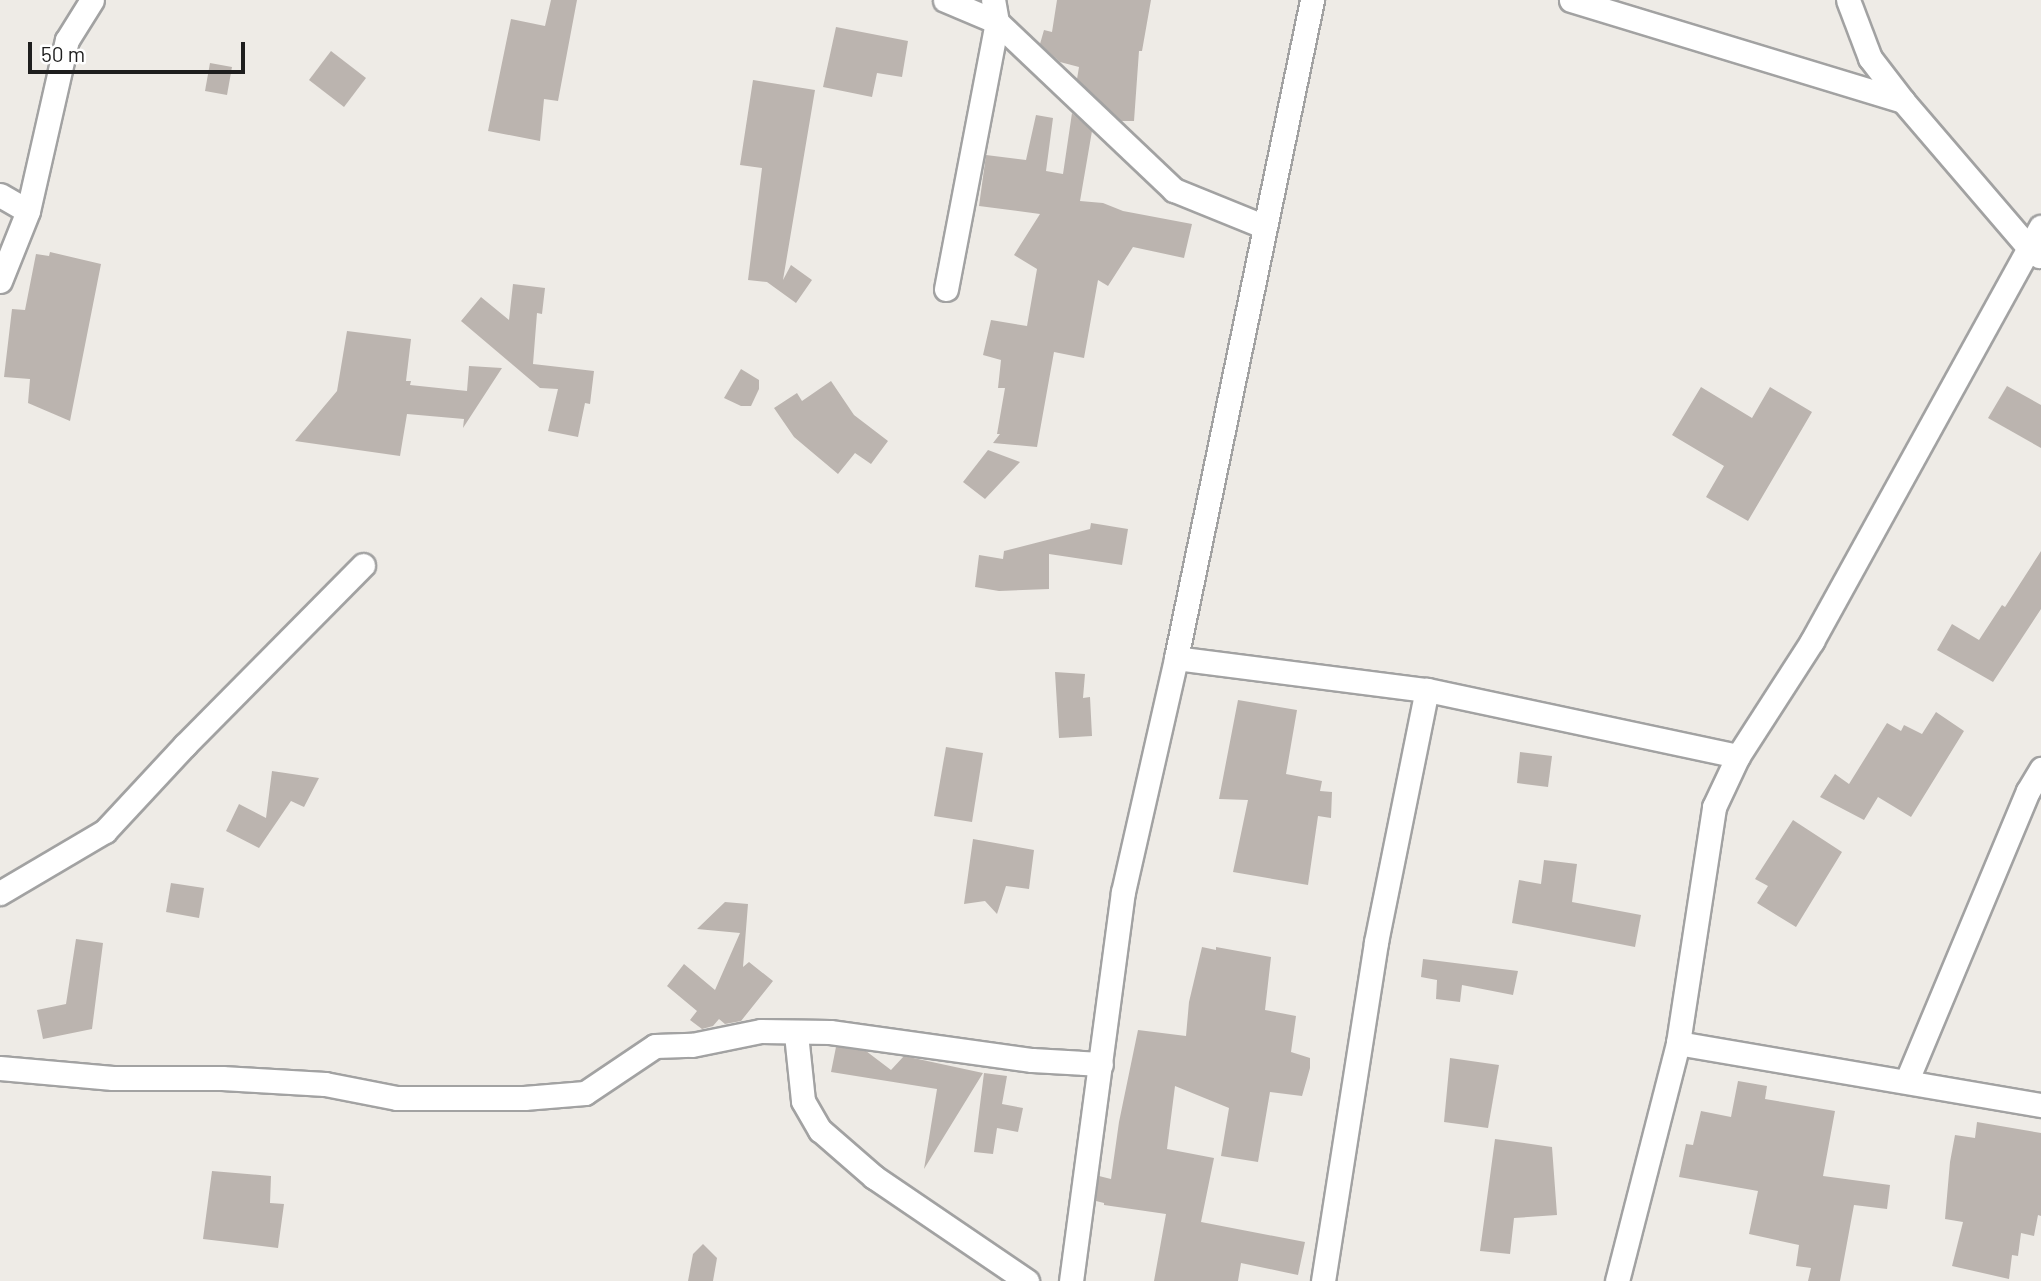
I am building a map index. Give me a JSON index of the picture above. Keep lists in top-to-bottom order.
{
  "scale_bar": "50 m"
}
